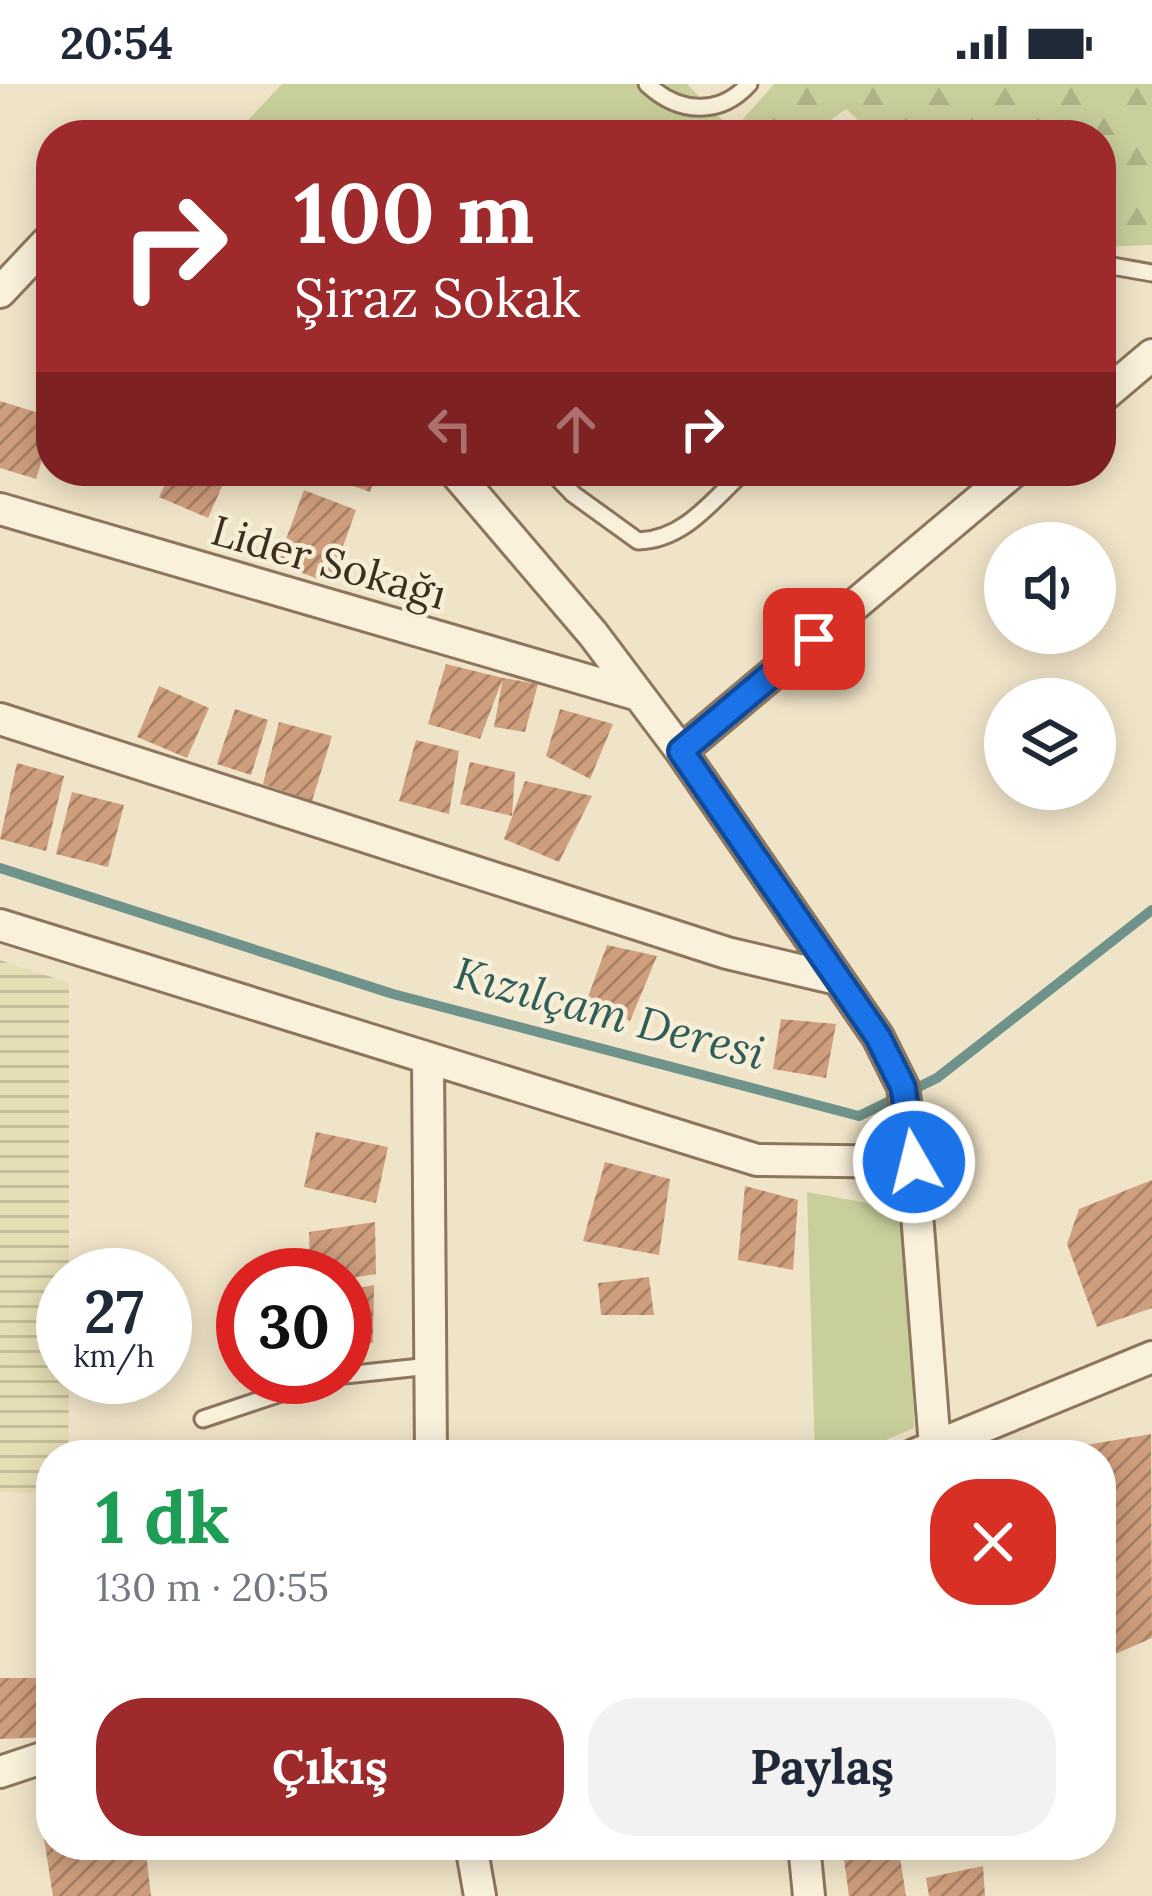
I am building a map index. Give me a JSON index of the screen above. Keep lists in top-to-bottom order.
{
  "streets": {
    "street": ["Lider Sokağı"]
  },
  "water": ["Kızılçam Deresi"],
  "page": {
    "status": "20:54",
    "turn": ["100 m", "Şiraz Sokak"],
    "speed": "27 km/h",
    "limit": "30",
    "heading": ["1 dk", "130 m · 20:55"],
    "buttons": ["Çıkış", "Paylaş"]
  }
}
